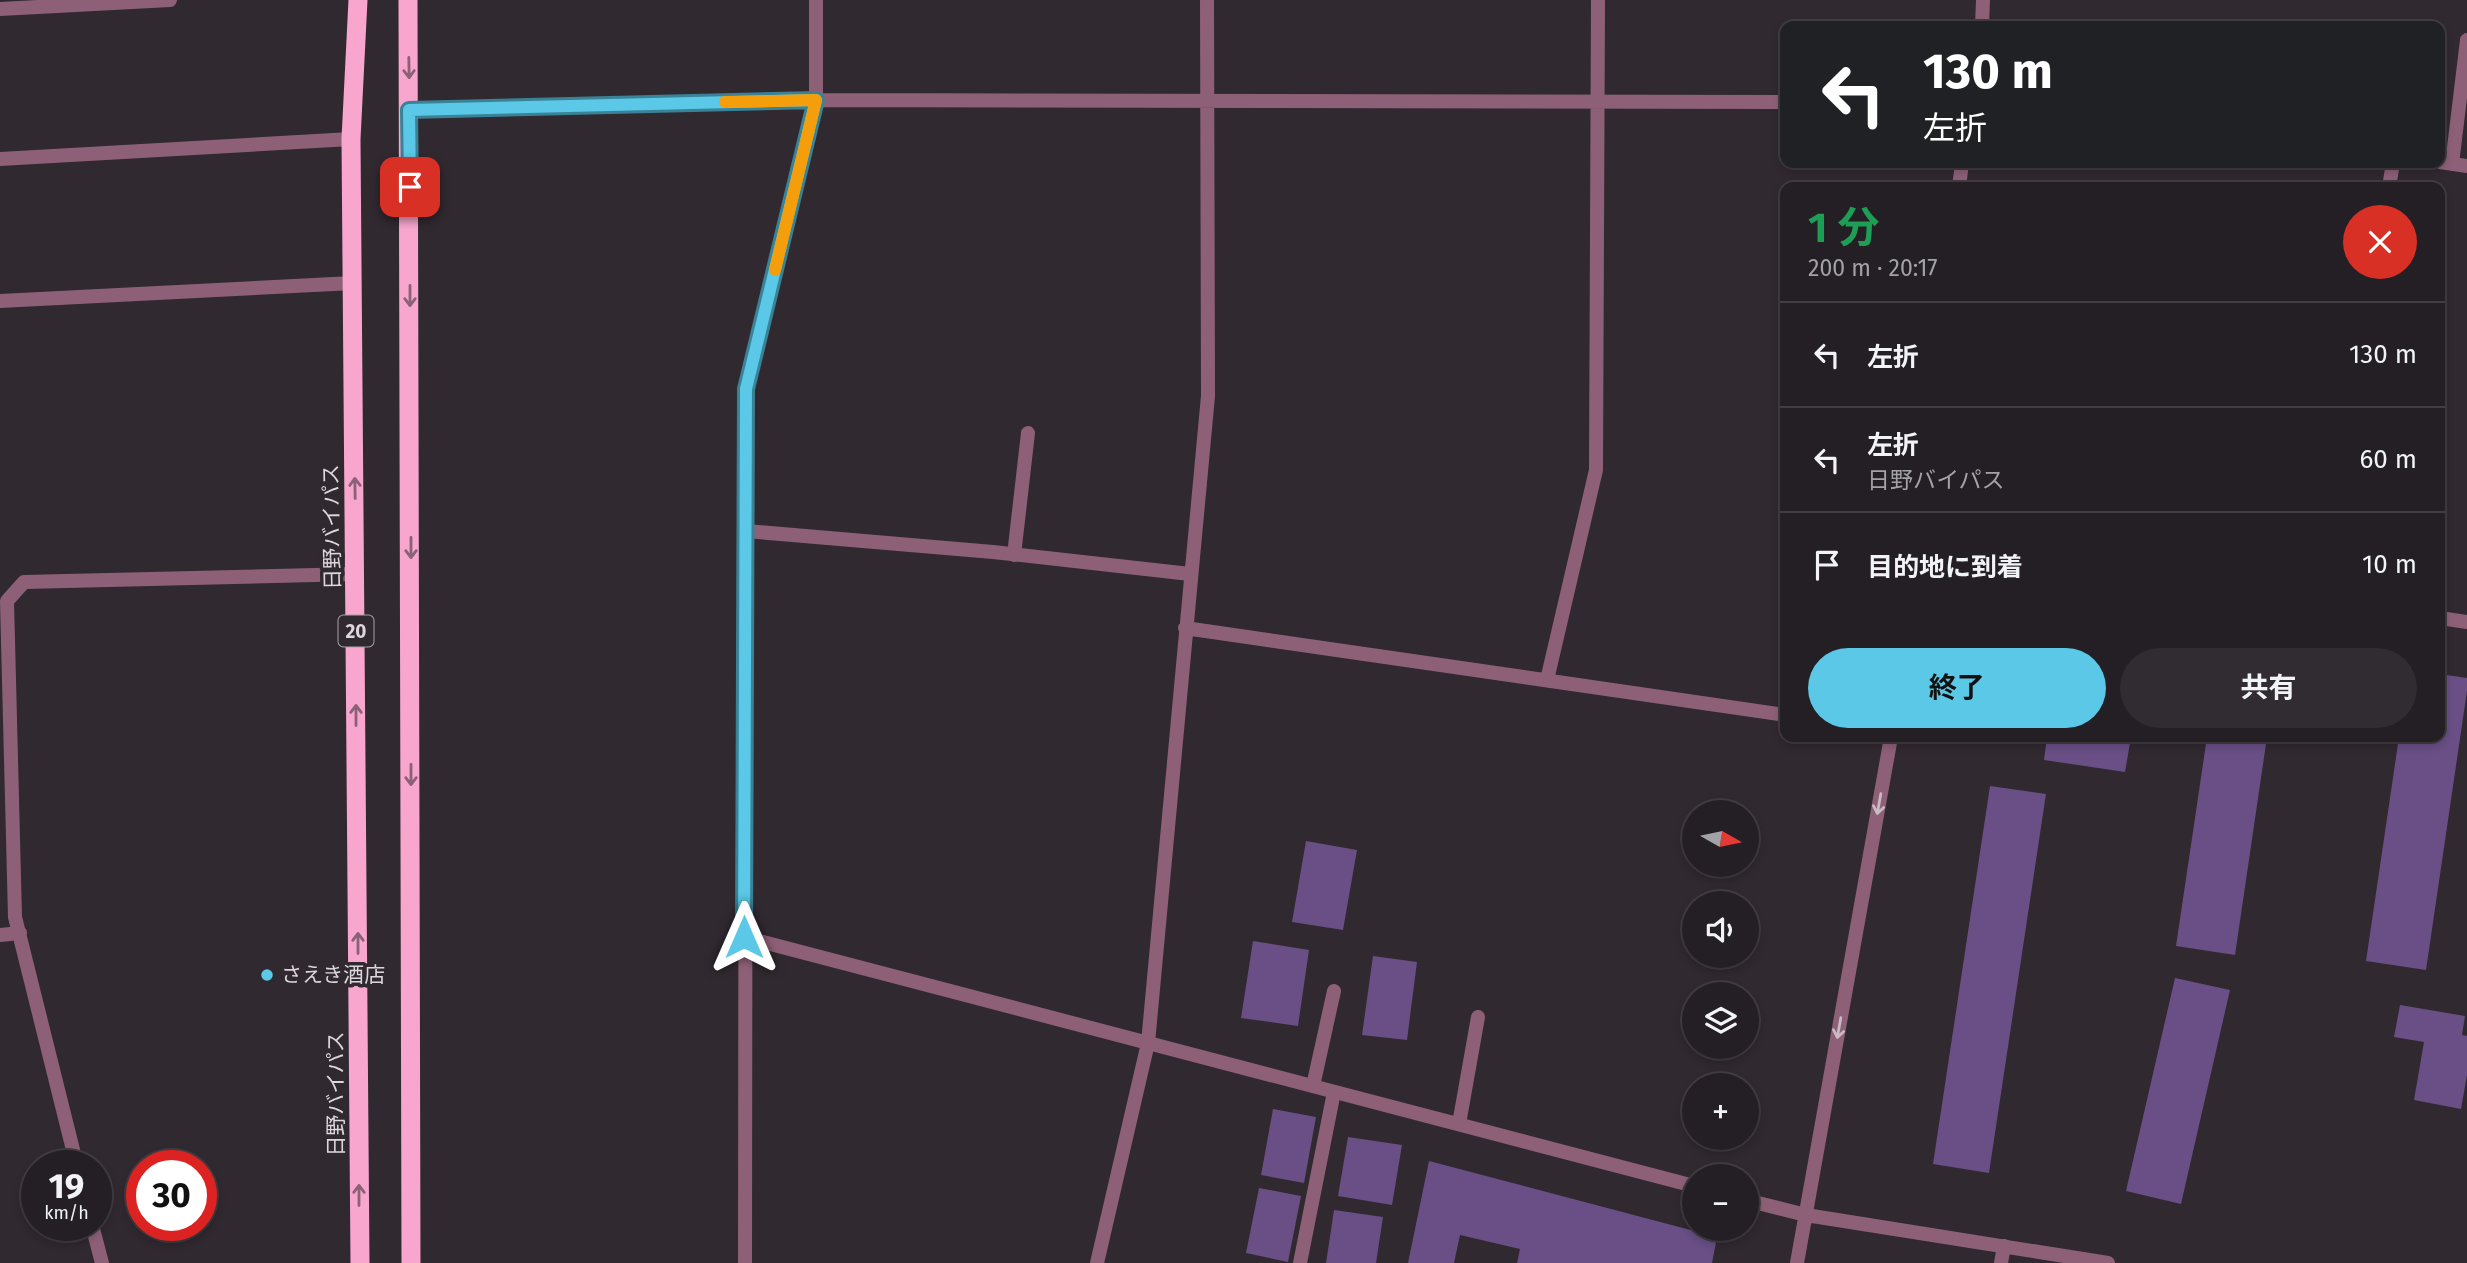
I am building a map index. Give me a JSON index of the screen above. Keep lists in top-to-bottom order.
{
  "streets": {
    "highway": ["日野バイパス", "20"]
  },
  "places": ["さえき酒店"],
  "north": "right",
  "page": {
    "turn": ["130 m", "左折"],
    "heading": ["1 分", "200 m · 20:17"],
    "list": [
      {
        "name": "左折",
        "value": "130 m"
      },
      {
        "name": "左折",
        "note": "日野バイパス",
        "value": "60 m"
      },
      {
        "name": "目的地に到着",
        "value": "10 m"
      }
    ],
    "buttons": ["終了", "共有"],
    "map_buttons": ["+", "−"],
    "speed": "19 km/h",
    "limit": "30"
  }
}
